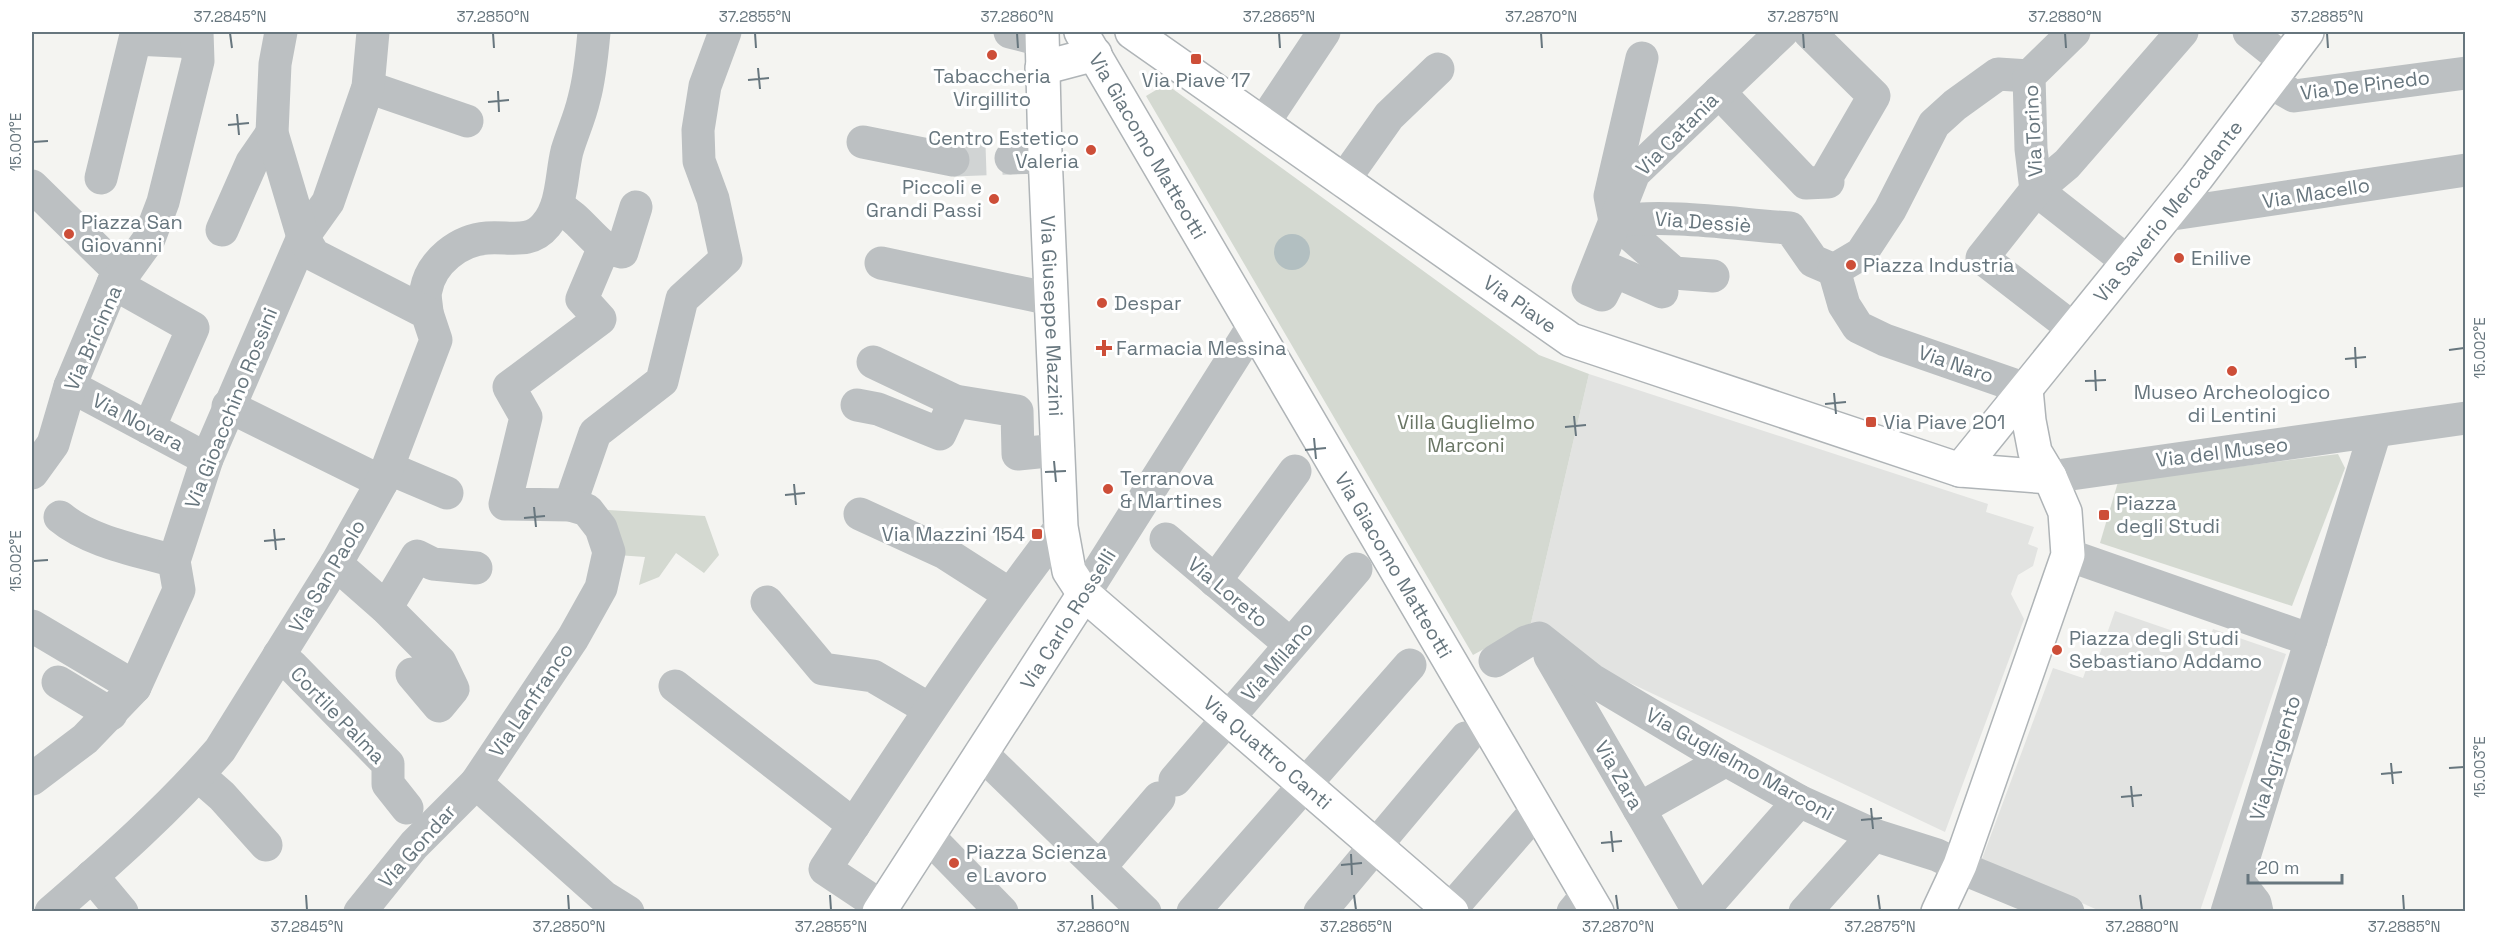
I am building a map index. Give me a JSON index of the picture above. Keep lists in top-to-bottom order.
{
  "streets": {
    "main road": [
      "Via Giacomo Matteotti",
      "Via Saverio Mercadante",
      "Via Piave",
      "Via Giuseppe Mazzini",
      "Via Carlo Rosselli",
      "Via Quattro Canti"
    ],
    "street": [
      "Via De Pinedo",
      "Via Torino",
      "Via Catania",
      "Via Macello",
      "Via Dessiè",
      "Via Bricinna",
      "Via Naro",
      "Via Gioacchino Rossini",
      "Via Novara",
      "Via del Museo",
      "Via San Paolo",
      "Via Loreto",
      "Via Milano",
      "Via Lanfranco",
      "Cortile Palma",
      "Via Agrigento",
      "Via Guglielmo Marconi",
      "Via Zara",
      "Via Gondar"
    ]
  },
  "crossings": [
    ["Via De Pinedo", "Via Saverio Mercadante"],
    ["Via Torino", "Via Saverio Mercadante"],
    ["Via Catania", "Via Dessiè"],
    ["Via Giacomo Matteotti", "Via Carlo Rosselli"],
    ["Via Macello", "Via Saverio Mercadante"],
    ["Via Saverio Mercadante", "Via Piave"],
    ["Via Saverio Mercadante", "Via Naro"],
    ["Via Dessiè", "Via Naro"],
    ["Via Piave", "Via del Museo"],
    ["Via Giuseppe Mazzini", "Via Carlo Rosselli"],
    ["Via Giuseppe Mazzini", "Via Quattro Canti"],
    ["Via Bricinna", "Via Novara"],
    ["Via Gioacchino Rossini", "Via Novara"],
    ["Via del Museo", "Via Agrigento"],
    ["Via San Paolo", "Cortile Palma"],
    ["Via Loreto", "Via Milano"],
    ["Via Carlo Rosselli", "Via Quattro Canti"],
    ["Via Milano", "Via Quattro Canti"],
    ["Via Lanfranco", "Via Gondar"],
    ["Via Guglielmo Marconi", "Via Zara"]
  ],
  "parks": ["Villa Guglielmo Marconi"],
  "places": {
    "other": [
      "Tabaccheria Virgillito",
      "Centro Estetico Valeria",
      "Piccoli e Grandi Passi",
      "Piazza San Giovanni",
      "Enilive",
      "Piazza Industria",
      "Despar",
      "Museo Archeologico di Lentini",
      "Terranova & Martines",
      "Piazza degli Studi Sebastiano Addamo",
      "Piazza Scienza e Lavoro"
    ],
    "transit": [
      "Via Piave 17",
      "Via Piave 201",
      "Piazza degli Studi",
      "Via Mazzini 154"
    ],
    "health": ["Farmacia Messina"]
  },
  "scale_bar": "20 m",
  "coordinates": [
    "37.2845°N",
    "37.2850°N",
    "37.2855°N",
    "37.2860°N",
    "37.2865°N",
    "37.2870°N",
    "37.2875°N",
    "37.2880°N",
    "37.2885°N",
    "15.001°E",
    "15.002°E",
    "15.003°E"
  ]
}
